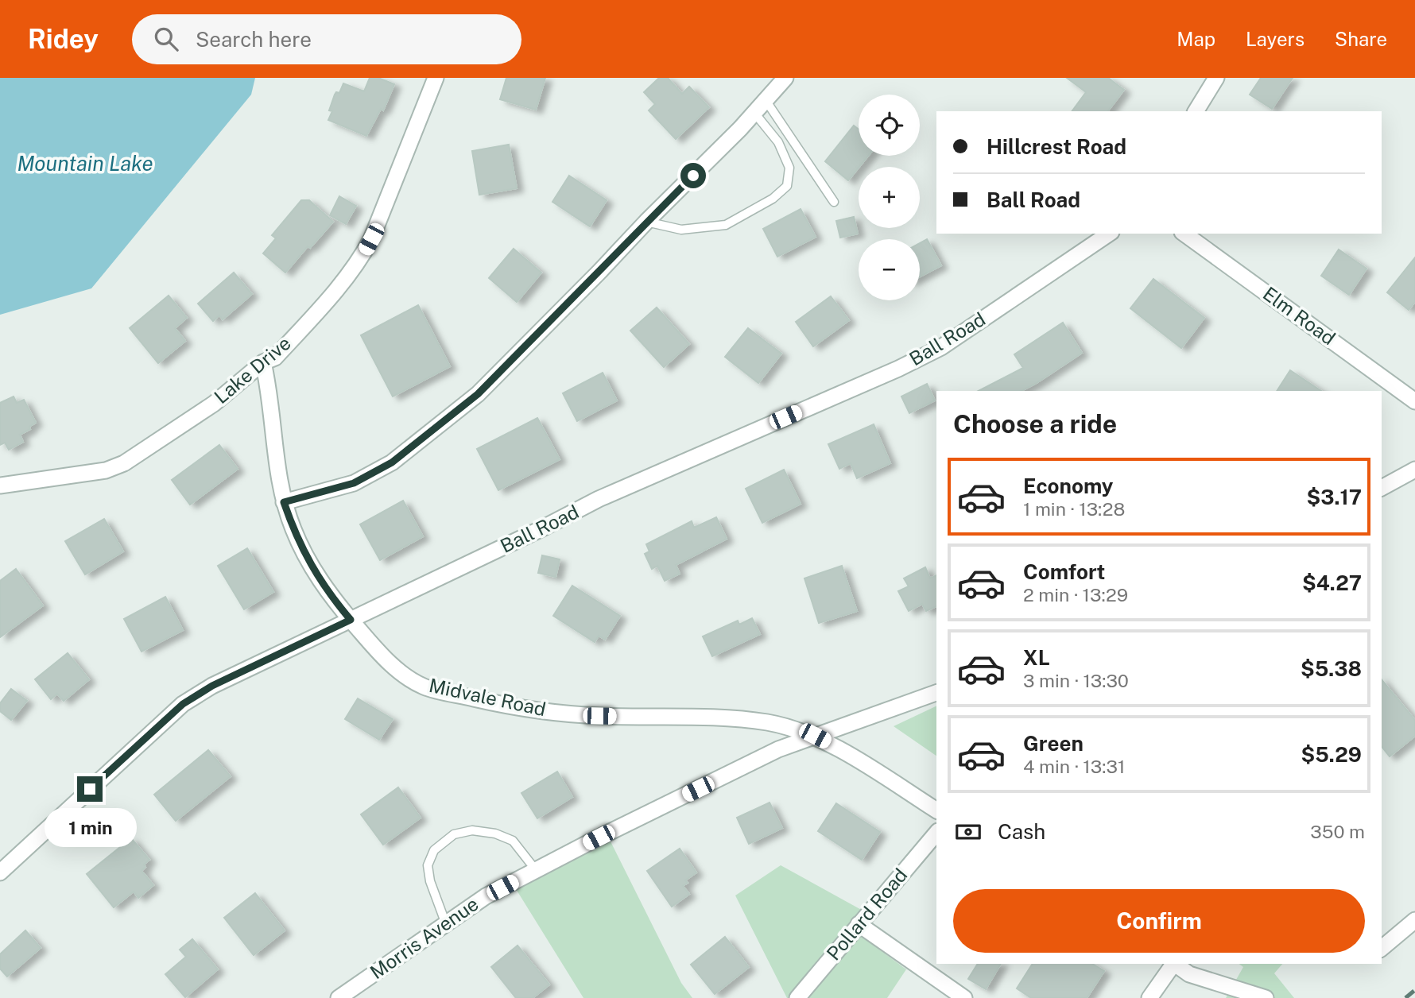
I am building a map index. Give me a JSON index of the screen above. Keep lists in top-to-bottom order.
{
  "streets": {
    "street": [
      "Elm Road",
      "Ball Road",
      "Lake Drive",
      "Midvale Road",
      "Pollard Road",
      "Morris Avenue"
    ]
  },
  "crossings": [
    ["Ball Road", "Midvale Road"],
    ["Lake Drive", "Midvale Road"],
    ["Midvale Road", "Morris Avenue"]
  ],
  "water": ["Mountain Lake"],
  "page": {
    "header": "Ridey",
    "search": "Search here",
    "nav": ["Map", "Layers", "Share"],
    "map_buttons": ["+", "−"],
    "banner": ["Hillcrest Road", "Ball Road"],
    "heading": "Choose a ride",
    "list": [
      {
        "name": "Economy",
        "note": "1 min · 13:28",
        "value": "$3.17"
      },
      {
        "name": "Comfort",
        "note": "2 min · 13:29",
        "value": "$4.27"
      },
      {
        "name": "XL",
        "note": "3 min · 13:30",
        "value": "$5.38"
      },
      {
        "name": "Green",
        "note": "4 min · 13:31",
        "value": "$5.29"
      }
    ],
    "pay": ["Cash", "350 m"],
    "bubble": "1 min",
    "buttons": "Confirm"
  }
}
